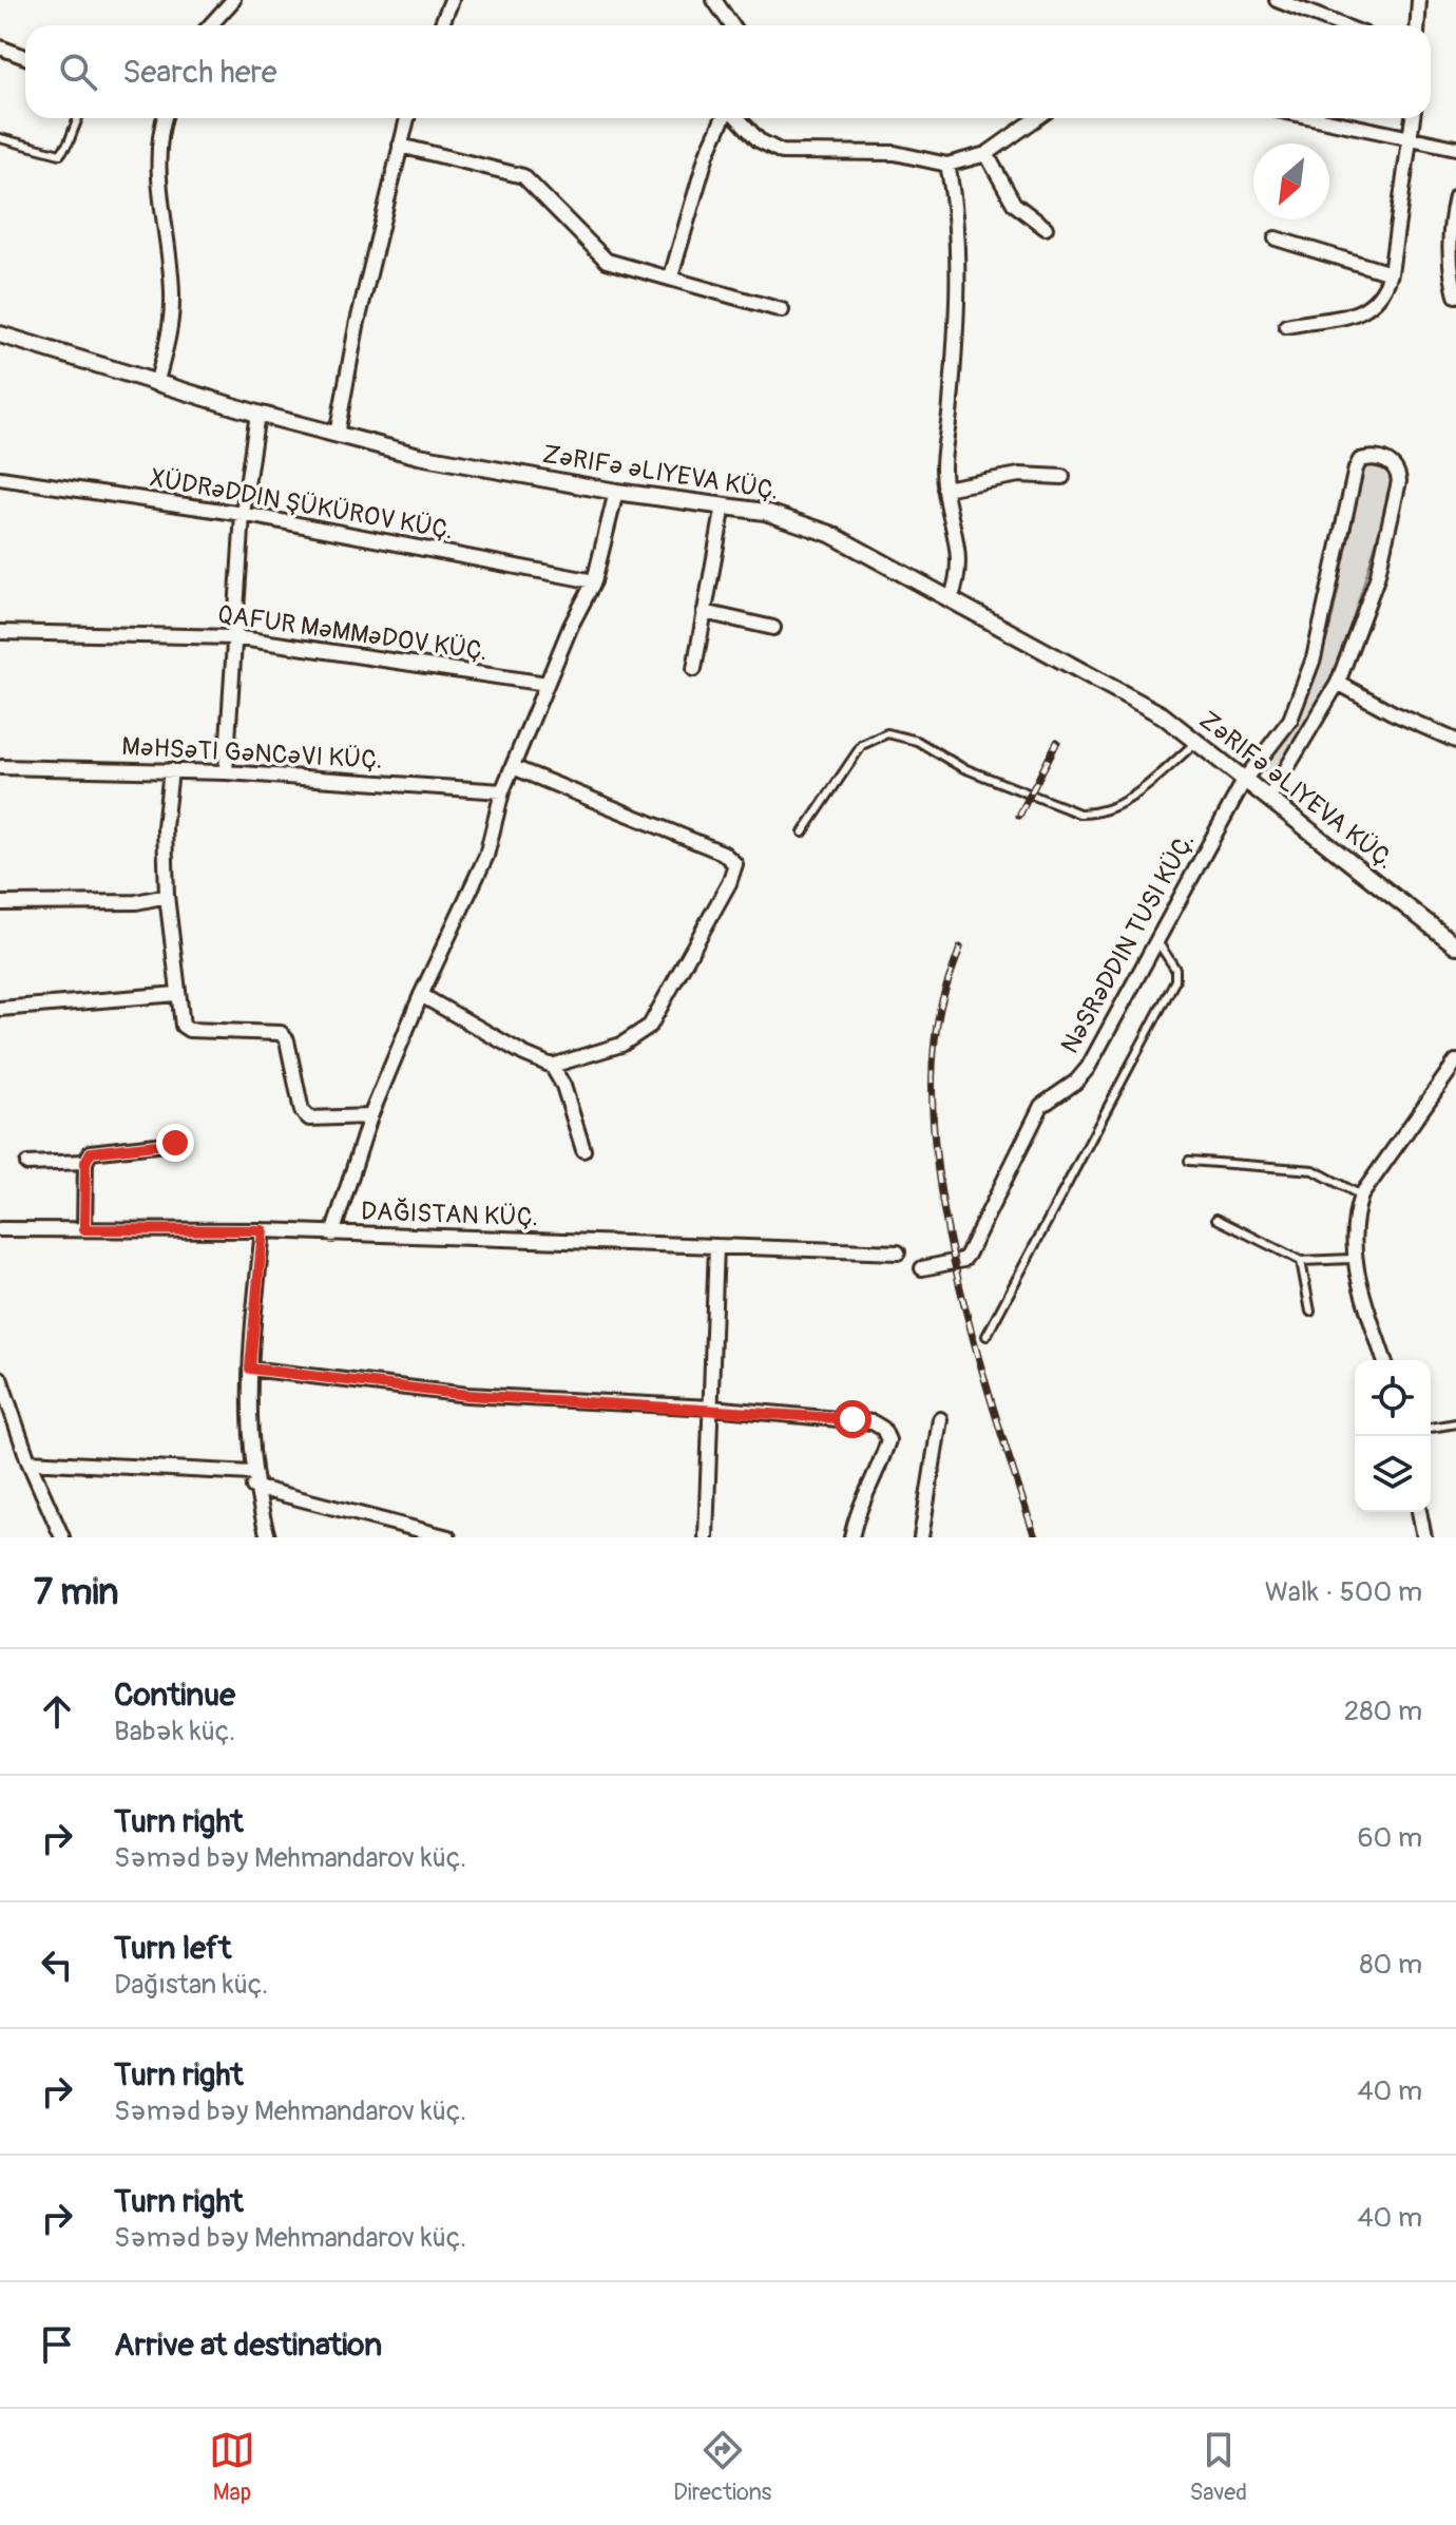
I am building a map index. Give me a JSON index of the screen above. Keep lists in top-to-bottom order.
{
  "streets": {
    "street": [
      "ZƏRIFƏ ƏLIYEVA KÜÇ.",
      "XÜDRƏDDIN ŞÜKÜROV KÜÇ.",
      "QAFUR MƏMMƏDOV KÜÇ.",
      "MƏHSƏTI GƏNCƏVI KÜÇ.",
      "NƏSRƏDDIN TUSI KÜÇ."
    ]
  },
  "crossings": [
    ["ZƏRIFƏ ƏLIYEVA KÜÇ.", "NƏSRƏDDIN TUSI KÜÇ."]
  ],
  "north": "bottom left",
  "page": {
    "search": "Search here",
    "heading": ["7 min", "Walk · 500 m"],
    "list": [
      ["Continue", "Babək küç.", "280 m"],
      ["Turn right", "Səməd bəy Mehmandarov küç.", "60 m"],
      ["Turn left", "Dağıstan küç.", "80 m"],
      ["Turn right", "Səməd bəy Mehmandarov küç.", "40 m"],
      ["Turn right", "Səməd bəy Mehmandarov küç.", "40 m"],
      "Arrive at destination"
    ],
    "nav": ["Map", "Directions", "Saved"]
  }
}
